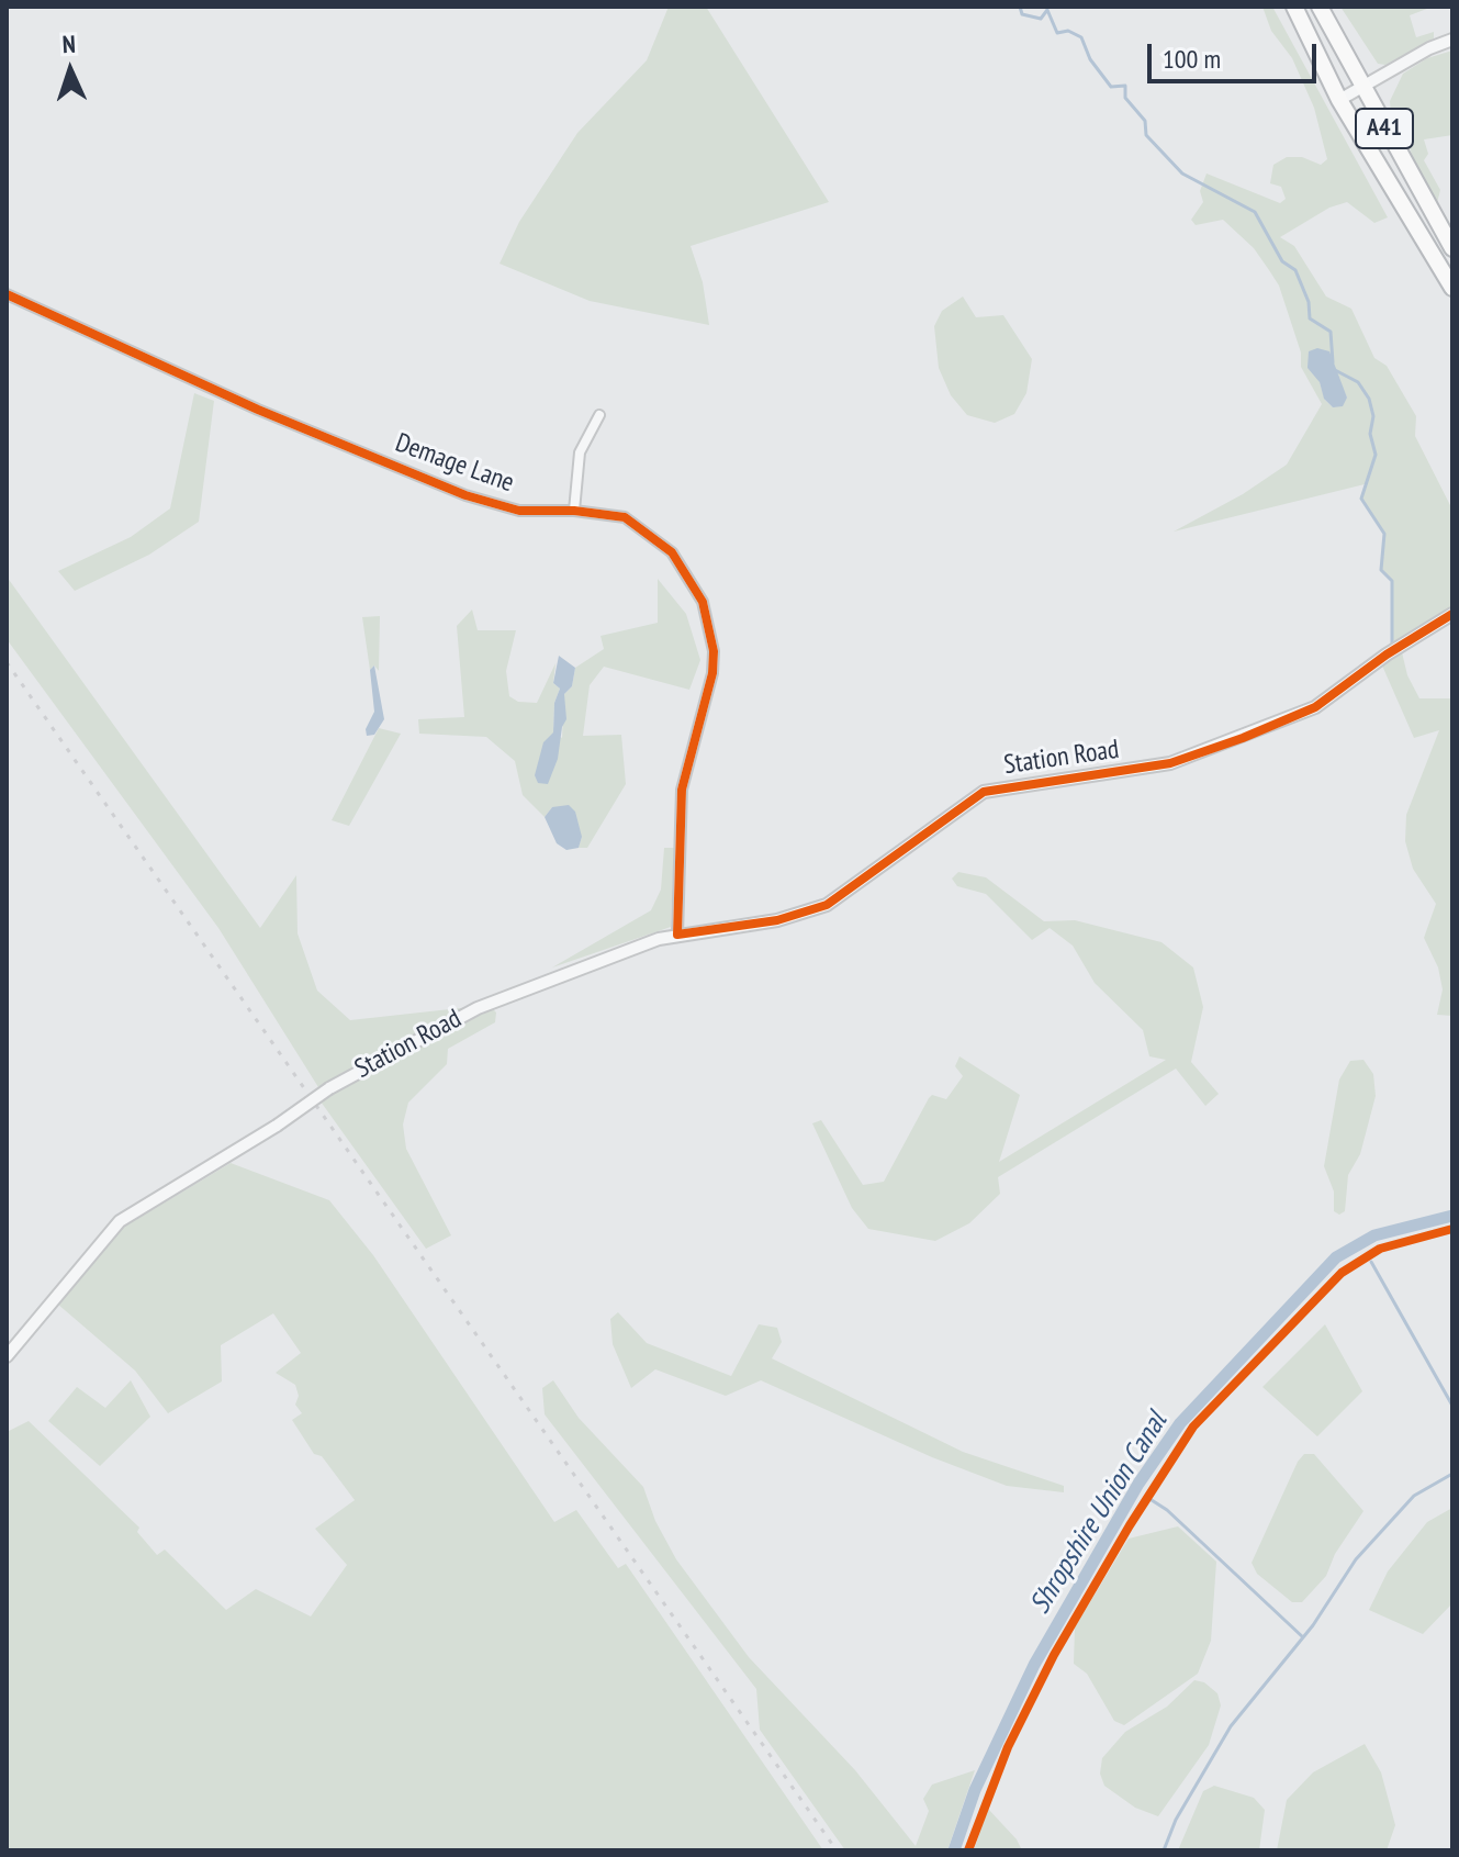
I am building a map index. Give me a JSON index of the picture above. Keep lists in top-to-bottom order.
{
  "streets": {
    "highway": ["A41"],
    "street": ["Demage Lane", "Station Road"]
  },
  "crossings": [
    ["Demage Lane", "Station Road"]
  ],
  "water": ["Shropshire Union Canal"],
  "scale_bar": "100 m",
  "north": "top"
}
